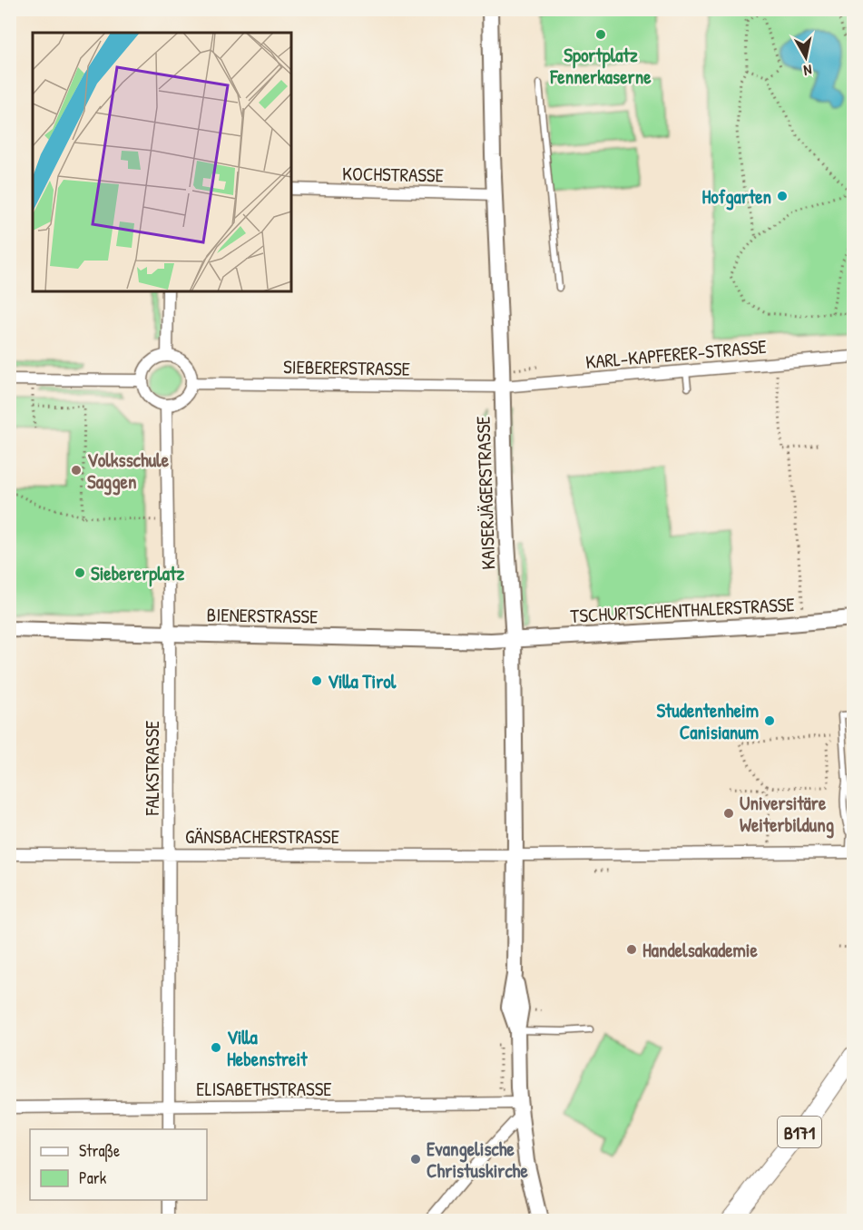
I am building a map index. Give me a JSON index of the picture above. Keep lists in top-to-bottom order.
{
  "streets": {
    "main road": ["B171"],
    "street": [
      "KOCHSTRASSE",
      "KARL-KAPFERER-STRASSE",
      "SIEBERERSTRASSE",
      "KAISERJÄGERSTRASSE",
      "TSCHURTSCHENTHALERSTRASSE",
      "BIENERSTRASSE",
      "FALKSTRASSE",
      "GÄNSBACHERSTRASSE",
      "ELISABETHSTRASSE"
    ]
  },
  "crossings": [
    ["KOCHSTRASSE", "KAISERJÄGERSTRASSE"],
    ["KARL-KAPFERER-STRASSE", "SIEBERERSTRASSE"],
    ["KARL-KAPFERER-STRASSE", "KAISERJÄGERSTRASSE"],
    ["SIEBERERSTRASSE", "KAISERJÄGERSTRASSE"],
    ["SIEBERERSTRASSE", "FALKSTRASSE"],
    ["KAISERJÄGERSTRASSE", "TSCHURTSCHENTHALERSTRASSE"],
    ["KAISERJÄGERSTRASSE", "BIENERSTRASSE"],
    ["KAISERJÄGERSTRASSE", "GÄNSBACHERSTRASSE"],
    ["KAISERJÄGERSTRASSE", "ELISABETHSTRASSE"],
    ["TSCHURTSCHENTHALERSTRASSE", "BIENERSTRASSE"],
    ["BIENERSTRASSE", "FALKSTRASSE"],
    ["FALKSTRASSE", "GÄNSBACHERSTRASSE"],
    ["FALKSTRASSE", "ELISABETHSTRASSE"]
  ],
  "places": [
    "Sportplatz Fennerkaserne",
    "Hofgarten",
    "Volksschule Saggen",
    "Siebererplatz",
    "Villa Tirol",
    "Studentenheim Canisianum",
    "Universitäre Weiterbildung",
    "Handelsakademie",
    "Villa Hebenstreit",
    "Evangelische Christuskirche"
  ],
  "legend": ["Straße", "Park"],
  "north": "bottom"
}
